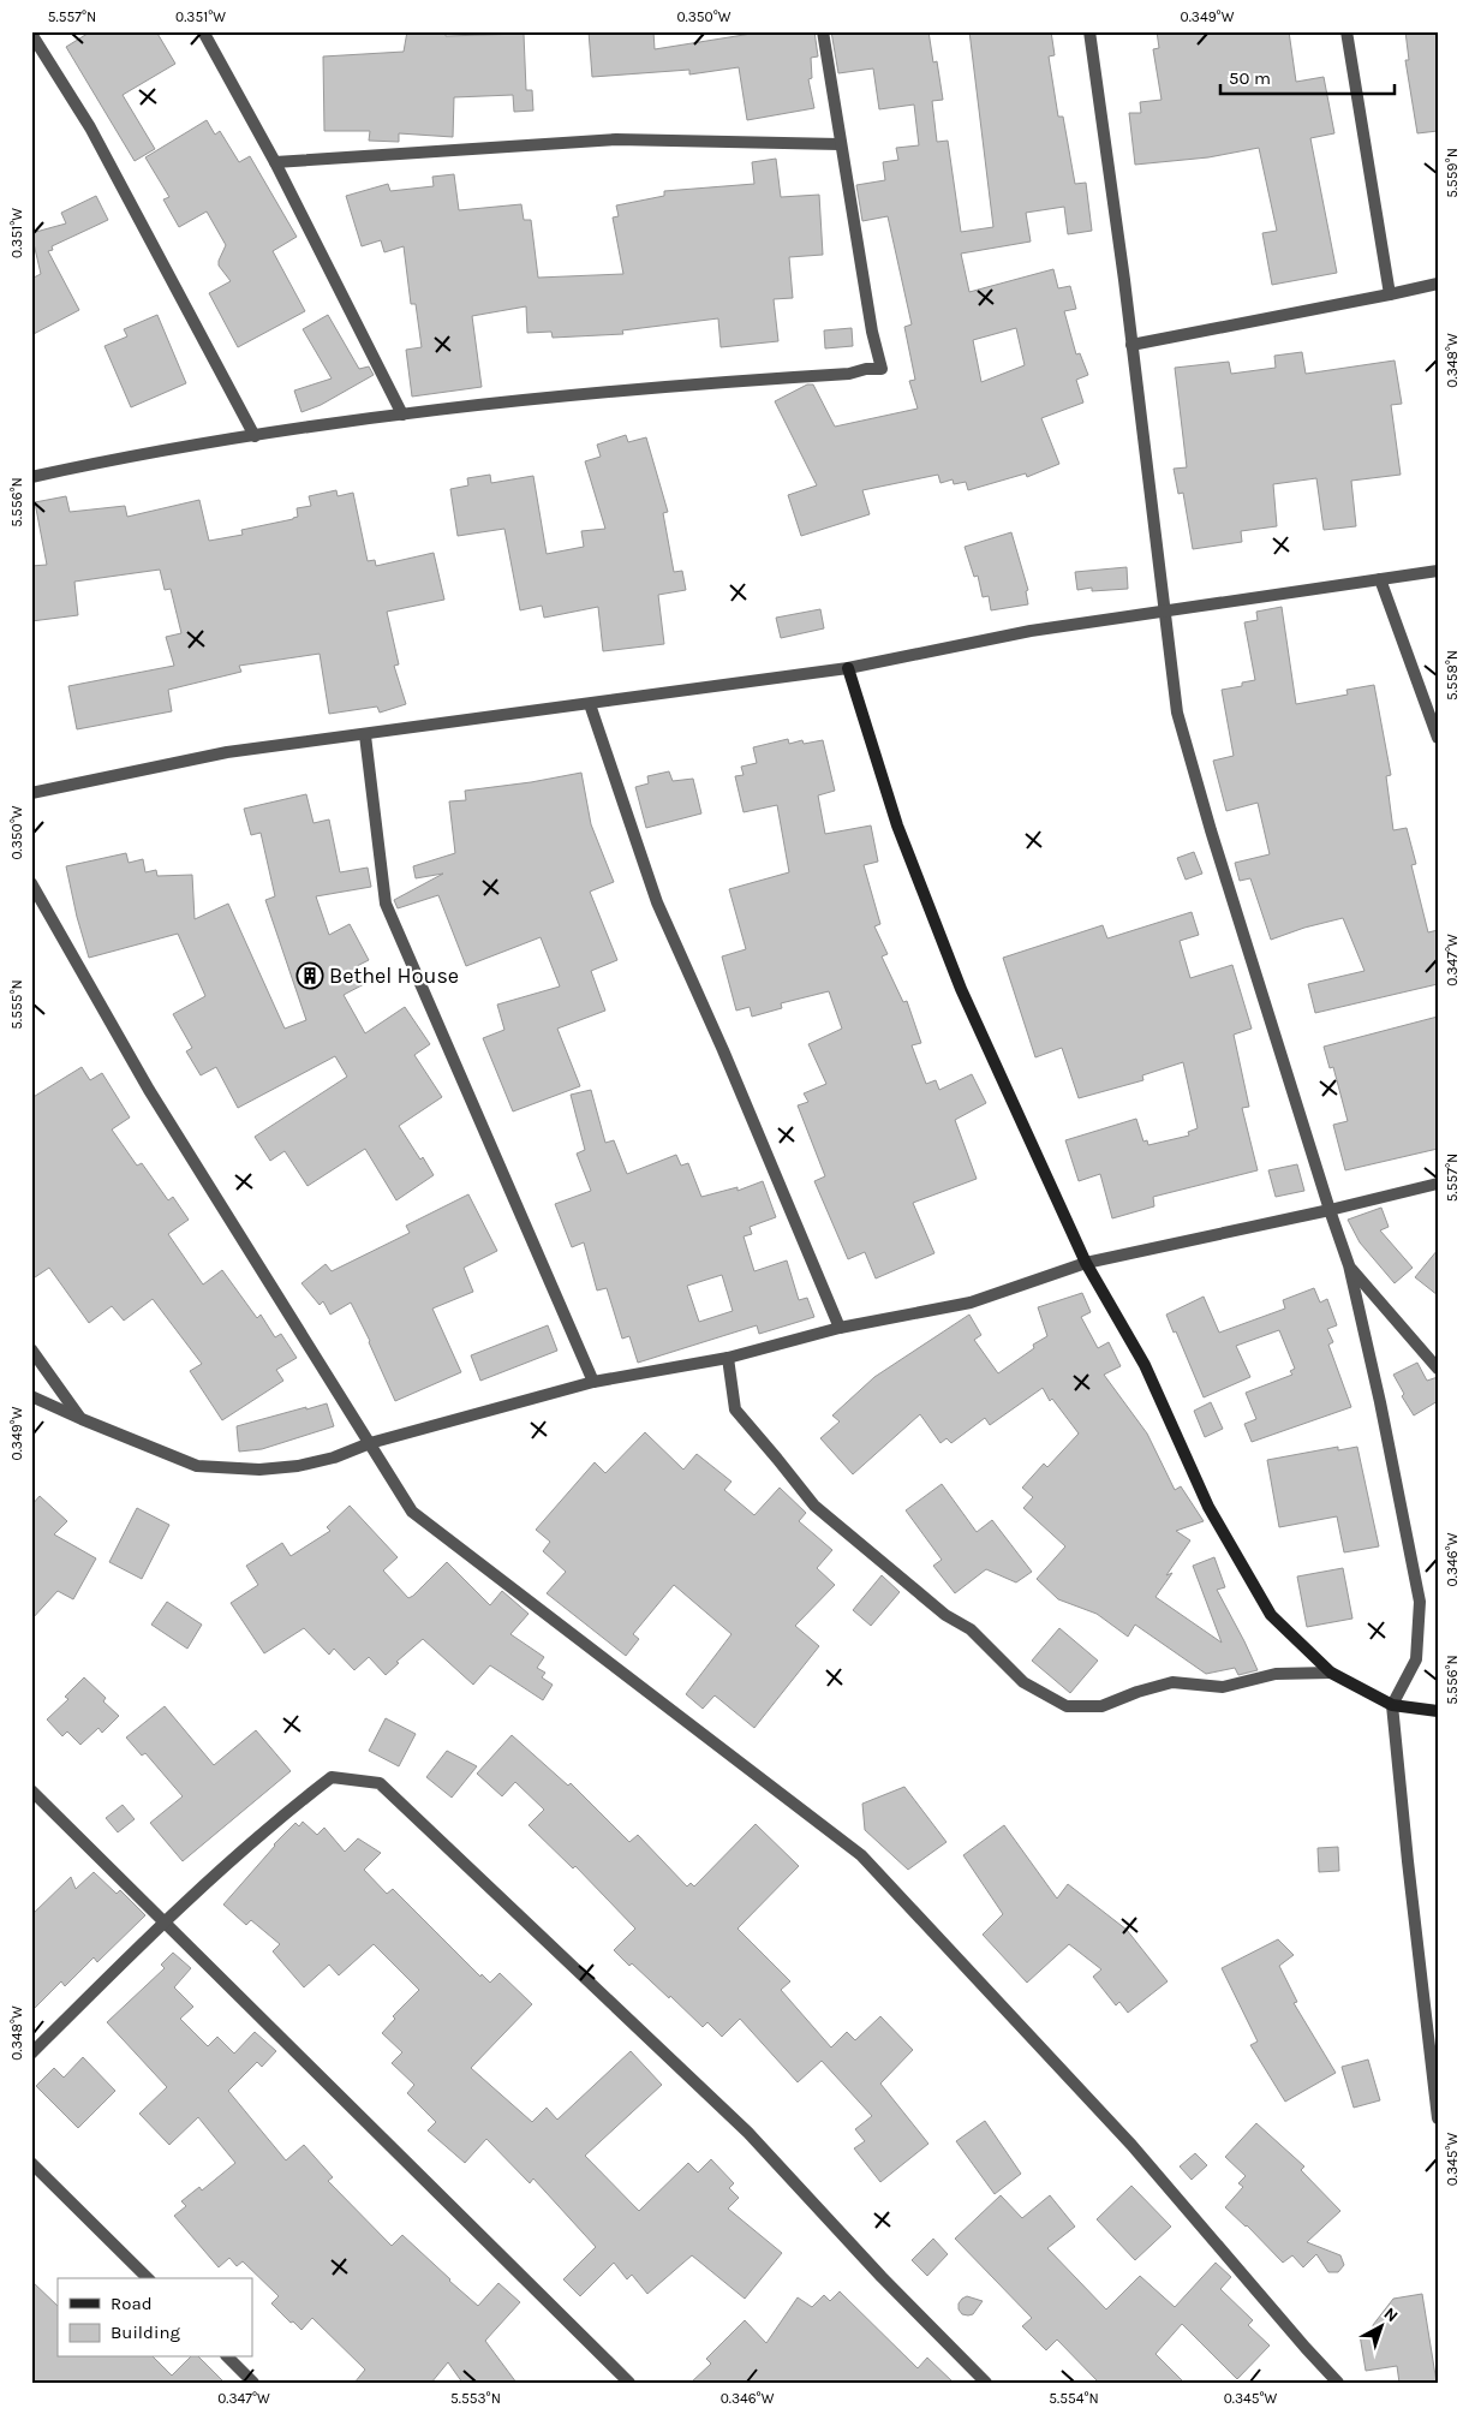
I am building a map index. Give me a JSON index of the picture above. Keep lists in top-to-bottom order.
{
  "places": {
    "building": ["Bethel House"]
  },
  "legend": ["Road", "Building"],
  "scale_bar": "50 m",
  "north": "top right",
  "coordinates": [
    "5.557°N",
    "0.351°W",
    "0.350°W",
    "0.349°W",
    "5.559°N",
    "0.348°W",
    "5.556°N",
    "5.558°N",
    "0.347°W",
    "5.555°N",
    "0.346°W",
    "0.345°W",
    "5.553°N",
    "5.554°N"
  ]
}
